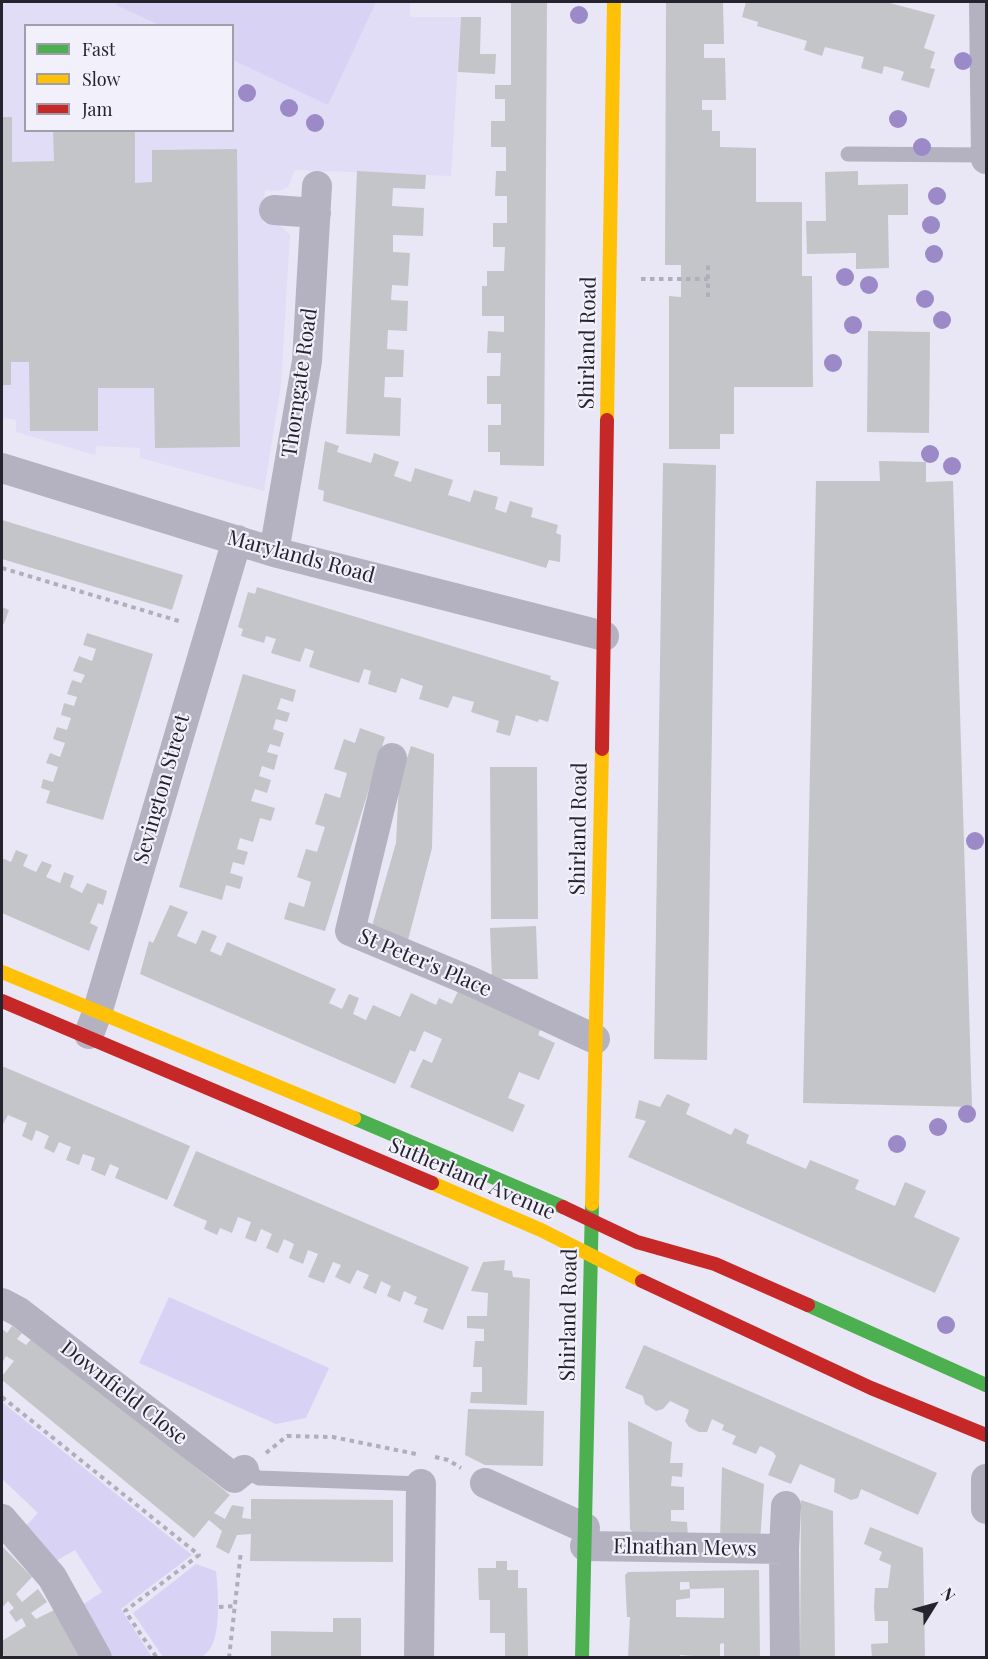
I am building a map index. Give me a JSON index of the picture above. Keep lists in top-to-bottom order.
{
  "streets": {
    "street": [
      "Shirland Road",
      "Thorngate Road",
      "Marylands Road",
      "Sevington Street",
      "St Peter's Place",
      "Sutherland Avenue",
      "Downfield Close",
      "Elnathan Mews"
    ]
  },
  "crossings": [
    ["Shirland Road", "Marylands Road"],
    ["Shirland Road", "St Peter's Place"],
    ["Shirland Road", "Sutherland Avenue"],
    ["Shirland Road", "Elnathan Mews"],
    ["Thorngate Road", "Marylands Road"],
    ["Marylands Road", "Sevington Street"],
    ["Sevington Street", "Sutherland Avenue"]
  ],
  "legend": ["Fast", "Slow", "Jam"],
  "north": "top right"
}
